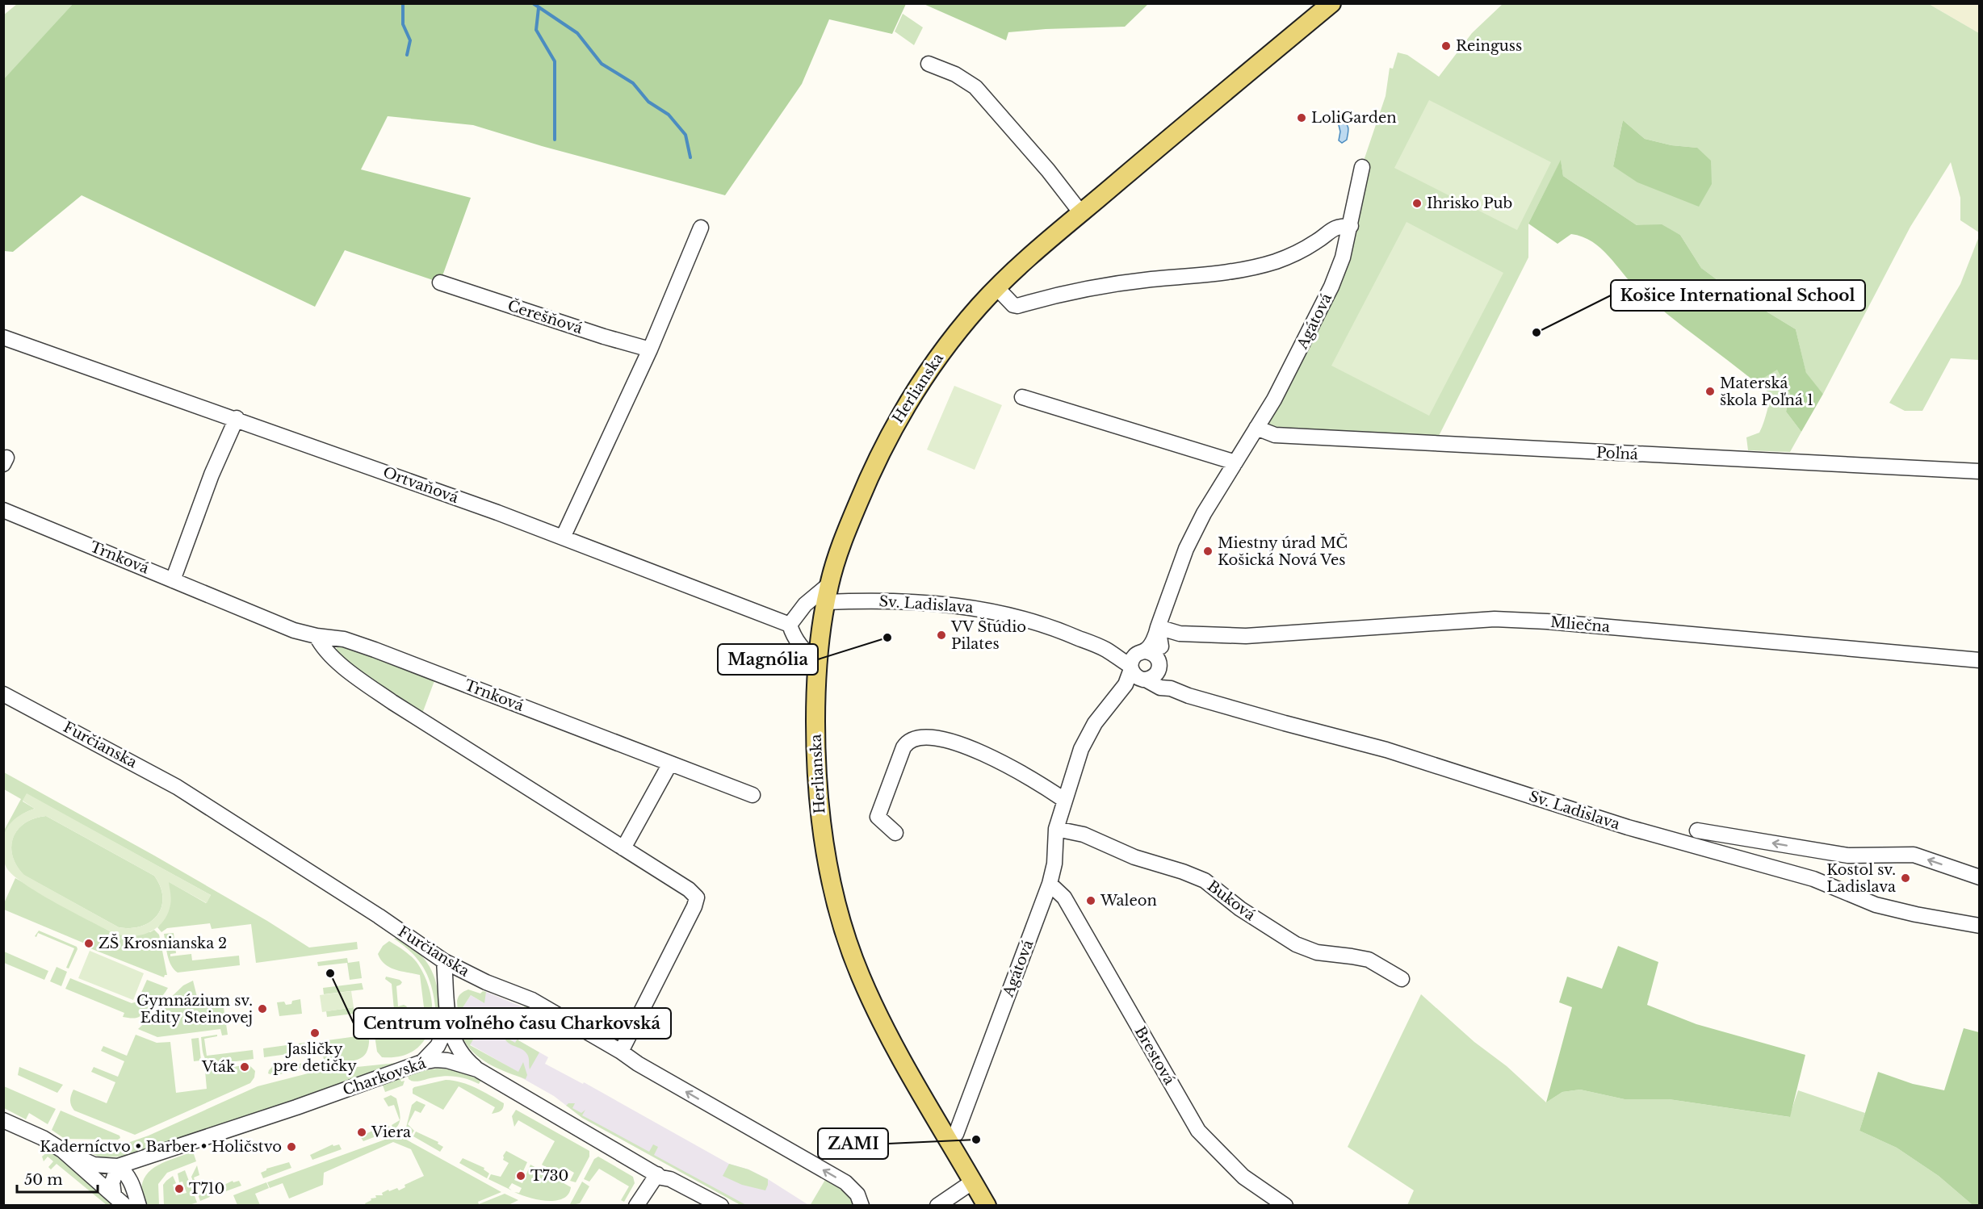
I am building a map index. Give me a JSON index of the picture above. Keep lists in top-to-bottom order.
{
  "streets": {
    "main road": ["Herlianska"],
    "street": [
      "Čerešňová",
      "Agátová",
      "Poľná",
      "Ortvaňová",
      "Trnková",
      "Sv. Ladislava",
      "Mliečna",
      "Furčianska",
      "Buková",
      "Brestová",
      "Charkovská"
    ]
  },
  "crossings": [
    ["Agátová", "Poľná"],
    ["Agátová", "Sv. Ladislava"],
    ["Agátová", "Mliečna"],
    ["Agátová", "Buková"],
    ["Agátová", "Brestová"],
    ["Herlianska", "Sv. Ladislava"]
  ],
  "places": [
    "Reinguss",
    "LoliGarden",
    "Ihrisko Pub",
    "Košice International School",
    "Materská škola Poľná 1",
    "Miestny úrad MČ Košická Nová Ves",
    "VV Štúdio Pilates",
    "Magnólia",
    "Kostol sv. Ladislava",
    "Waleon",
    "ZŠ Krosnianska 2",
    "Centrum voľného času Charkovská",
    "Gymnázium sv. Edity Steinovej",
    "Jasličky pre detičky",
    "Vták",
    "Viera",
    "ZAMI",
    "Kaderníctvo • Barber • Holičstvo",
    "T730",
    "T710"
  ],
  "scale_bar": "50 m"
}
